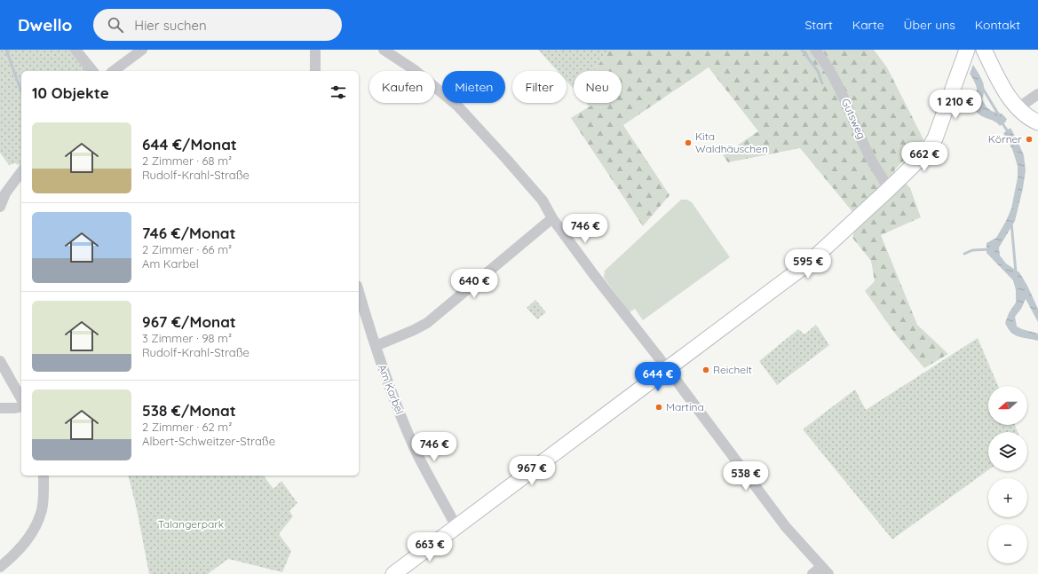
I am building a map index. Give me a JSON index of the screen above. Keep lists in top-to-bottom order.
{
  "streets": {
    "street": ["Gutsweg", "Am Karbel"]
  },
  "parks": ["Talangerpark"],
  "places": [
    "Körner",
    "Kita Waldhäuschen",
    "Reichelt",
    "Martina"
  ],
  "north": "left",
  "page": {
    "header": "Dwello",
    "search": "Hier suchen",
    "nav": [
      "Start",
      "Karte",
      "Über uns",
      "Kontakt"
    ],
    "chip": [
      "Kaufen",
      "Mieten",
      "Filter",
      "Neu"
    ],
    "heading": "10 Objekte",
    "price": [
      "1 210 €",
      "662 €",
      "746 €",
      "595 €",
      "640 €",
      "644 €",
      "746 €",
      "967 €",
      "538 €",
      "663 €"
    ],
    "list": [
      {
        "name": "644 €/Monat",
        "note": "2 Zimmer · 68 m² · Rudolf-Krahl-Straße"
      },
      {
        "name": "746 €/Monat",
        "note": "2 Zimmer · 66 m² · Am Karbel"
      },
      {
        "name": "967 €/Monat",
        "note": "3 Zimmer · 98 m² · Rudolf-Krahl-Straße"
      },
      {
        "name": "538 €/Monat",
        "note": "2 Zimmer · 62 m² · Albert-Schweitzer-Straße"
      }
    ],
    "map_buttons": ["+", "−"]
  }
}
